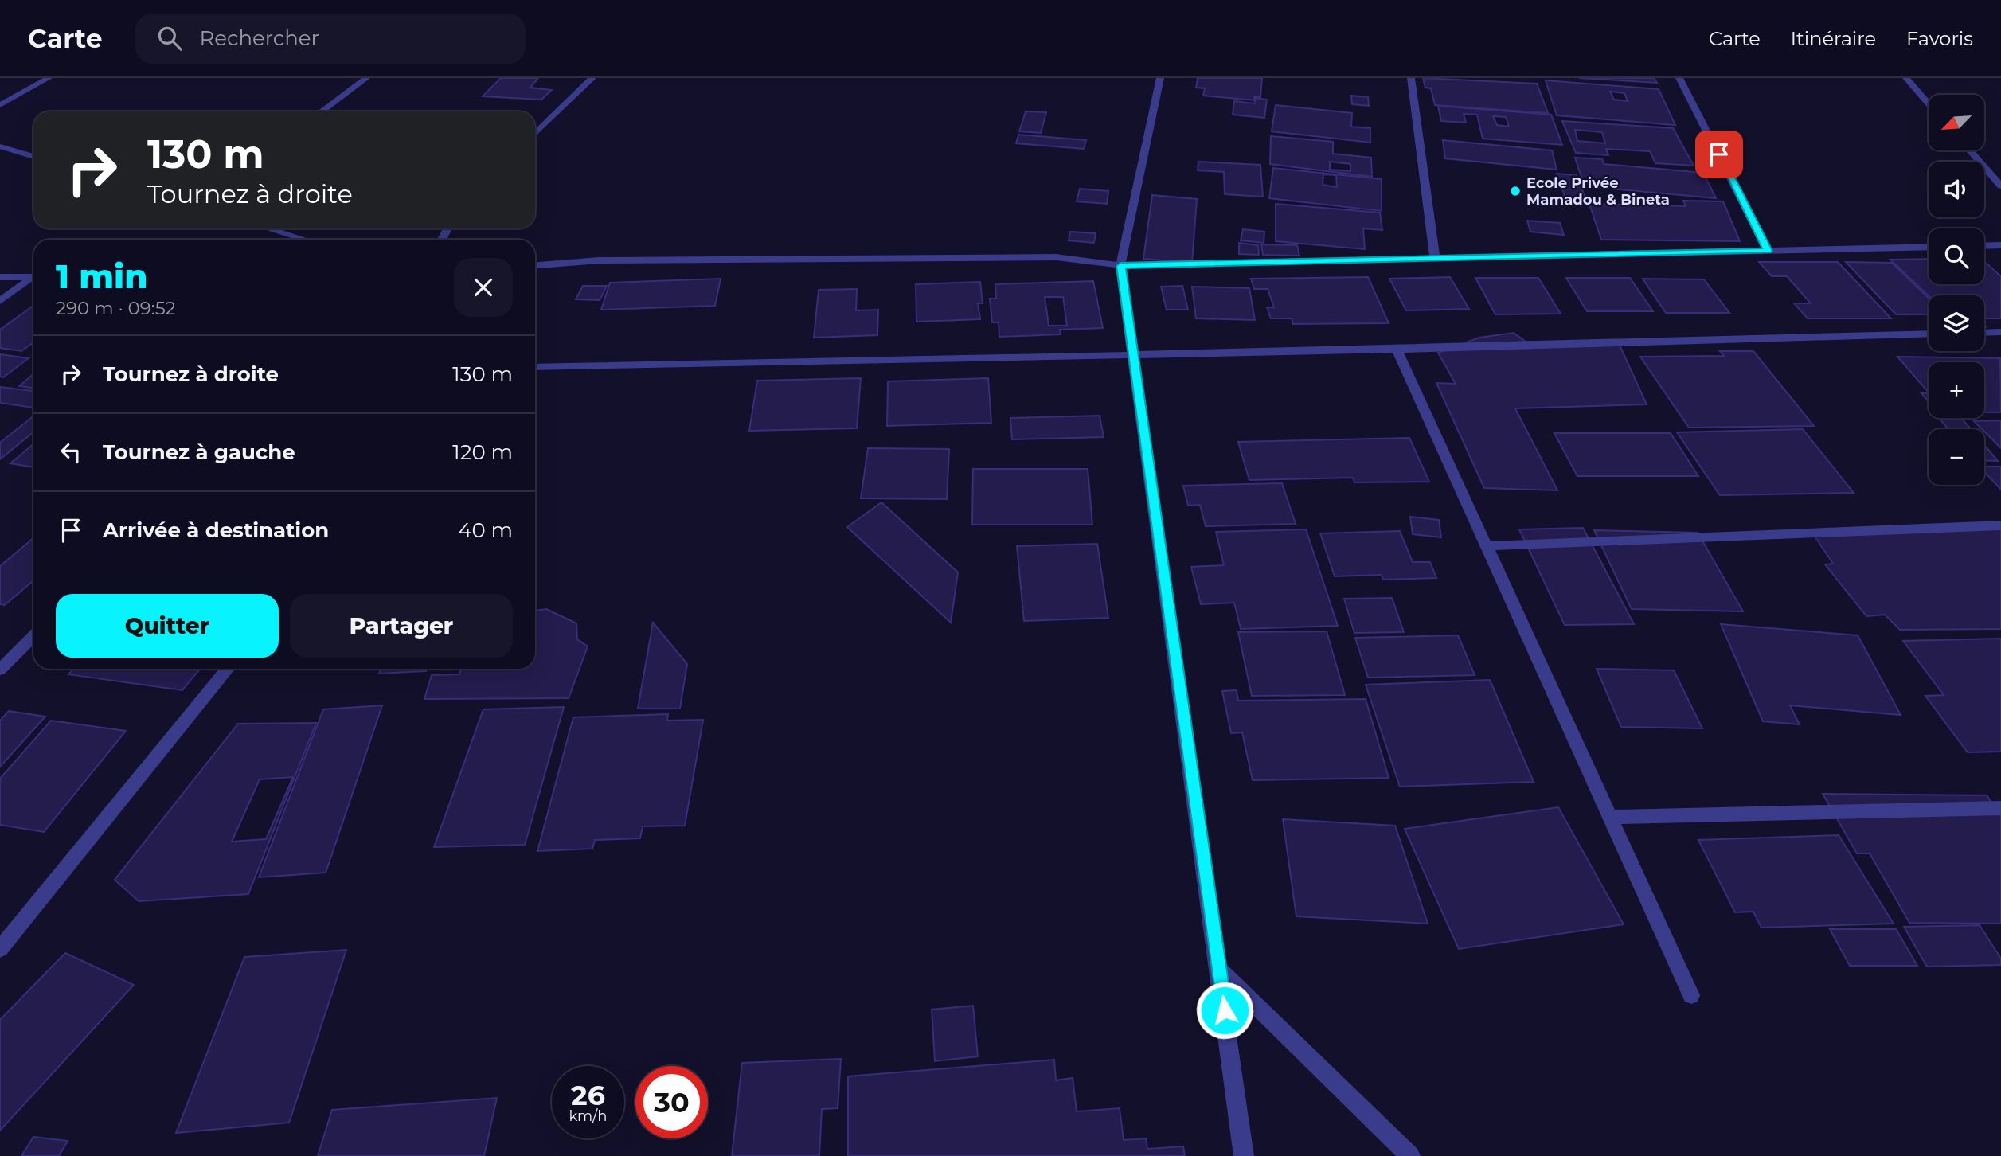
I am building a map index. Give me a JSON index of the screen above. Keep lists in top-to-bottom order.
{
  "places": ["Ecole Privée Mamadou & Bineta"],
  "north": "bottom left",
  "page": {
    "header": "Carte",
    "search": "Rechercher",
    "nav": ["Carte", "Itinéraire", "Favoris"],
    "map_buttons": ["+", "−"],
    "turn": ["130 m", "Tournez à droite"],
    "heading": ["1 min", "290 m · 09:52"],
    "list": [
      {
        "name": "Tournez à droite",
        "value": "130 m"
      },
      {
        "name": "Tournez à gauche",
        "value": "120 m"
      },
      {
        "name": "Arrivée à destination",
        "value": "40 m"
      }
    ],
    "buttons": ["Quitter", "Partager"],
    "speed": "26 km/h",
    "limit": "30"
  }
}
